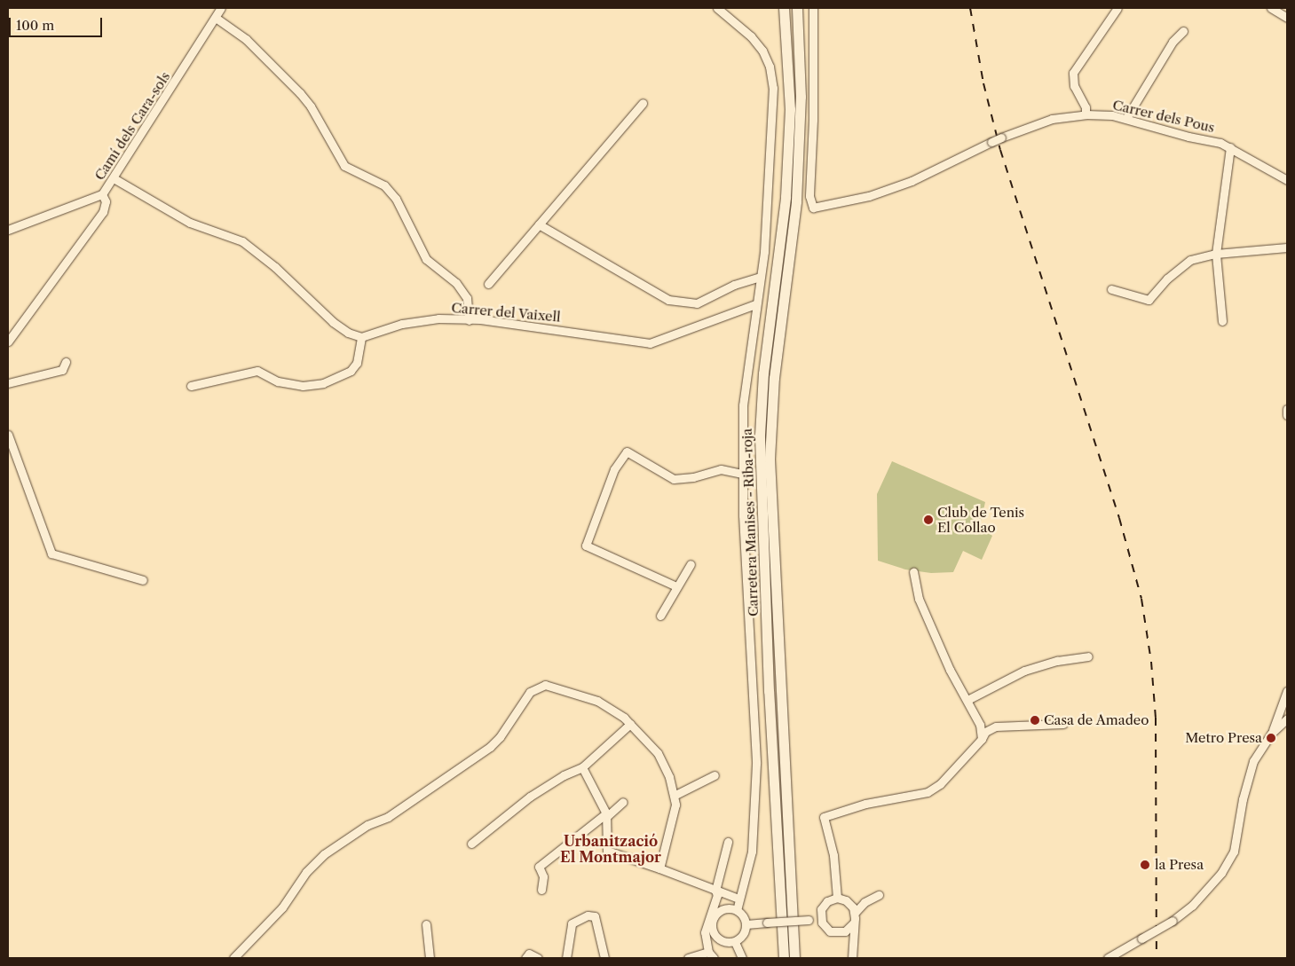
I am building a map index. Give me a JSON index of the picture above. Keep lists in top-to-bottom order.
{
  "streets": {
    "main road": ["Carretera Manises - Riba-roja"],
    "street": ["Carrer dels Pous", "Camí dels Cara-sols", "Carrer del Vaixell"]
  },
  "districts": ["Urbanització El Montmajor"],
  "places": [
    "Club de Tenis El Collao",
    "Casa de Amadeo",
    "Metro Presa",
    "la Presa"
  ],
  "scale_bar": "100 m"
}
